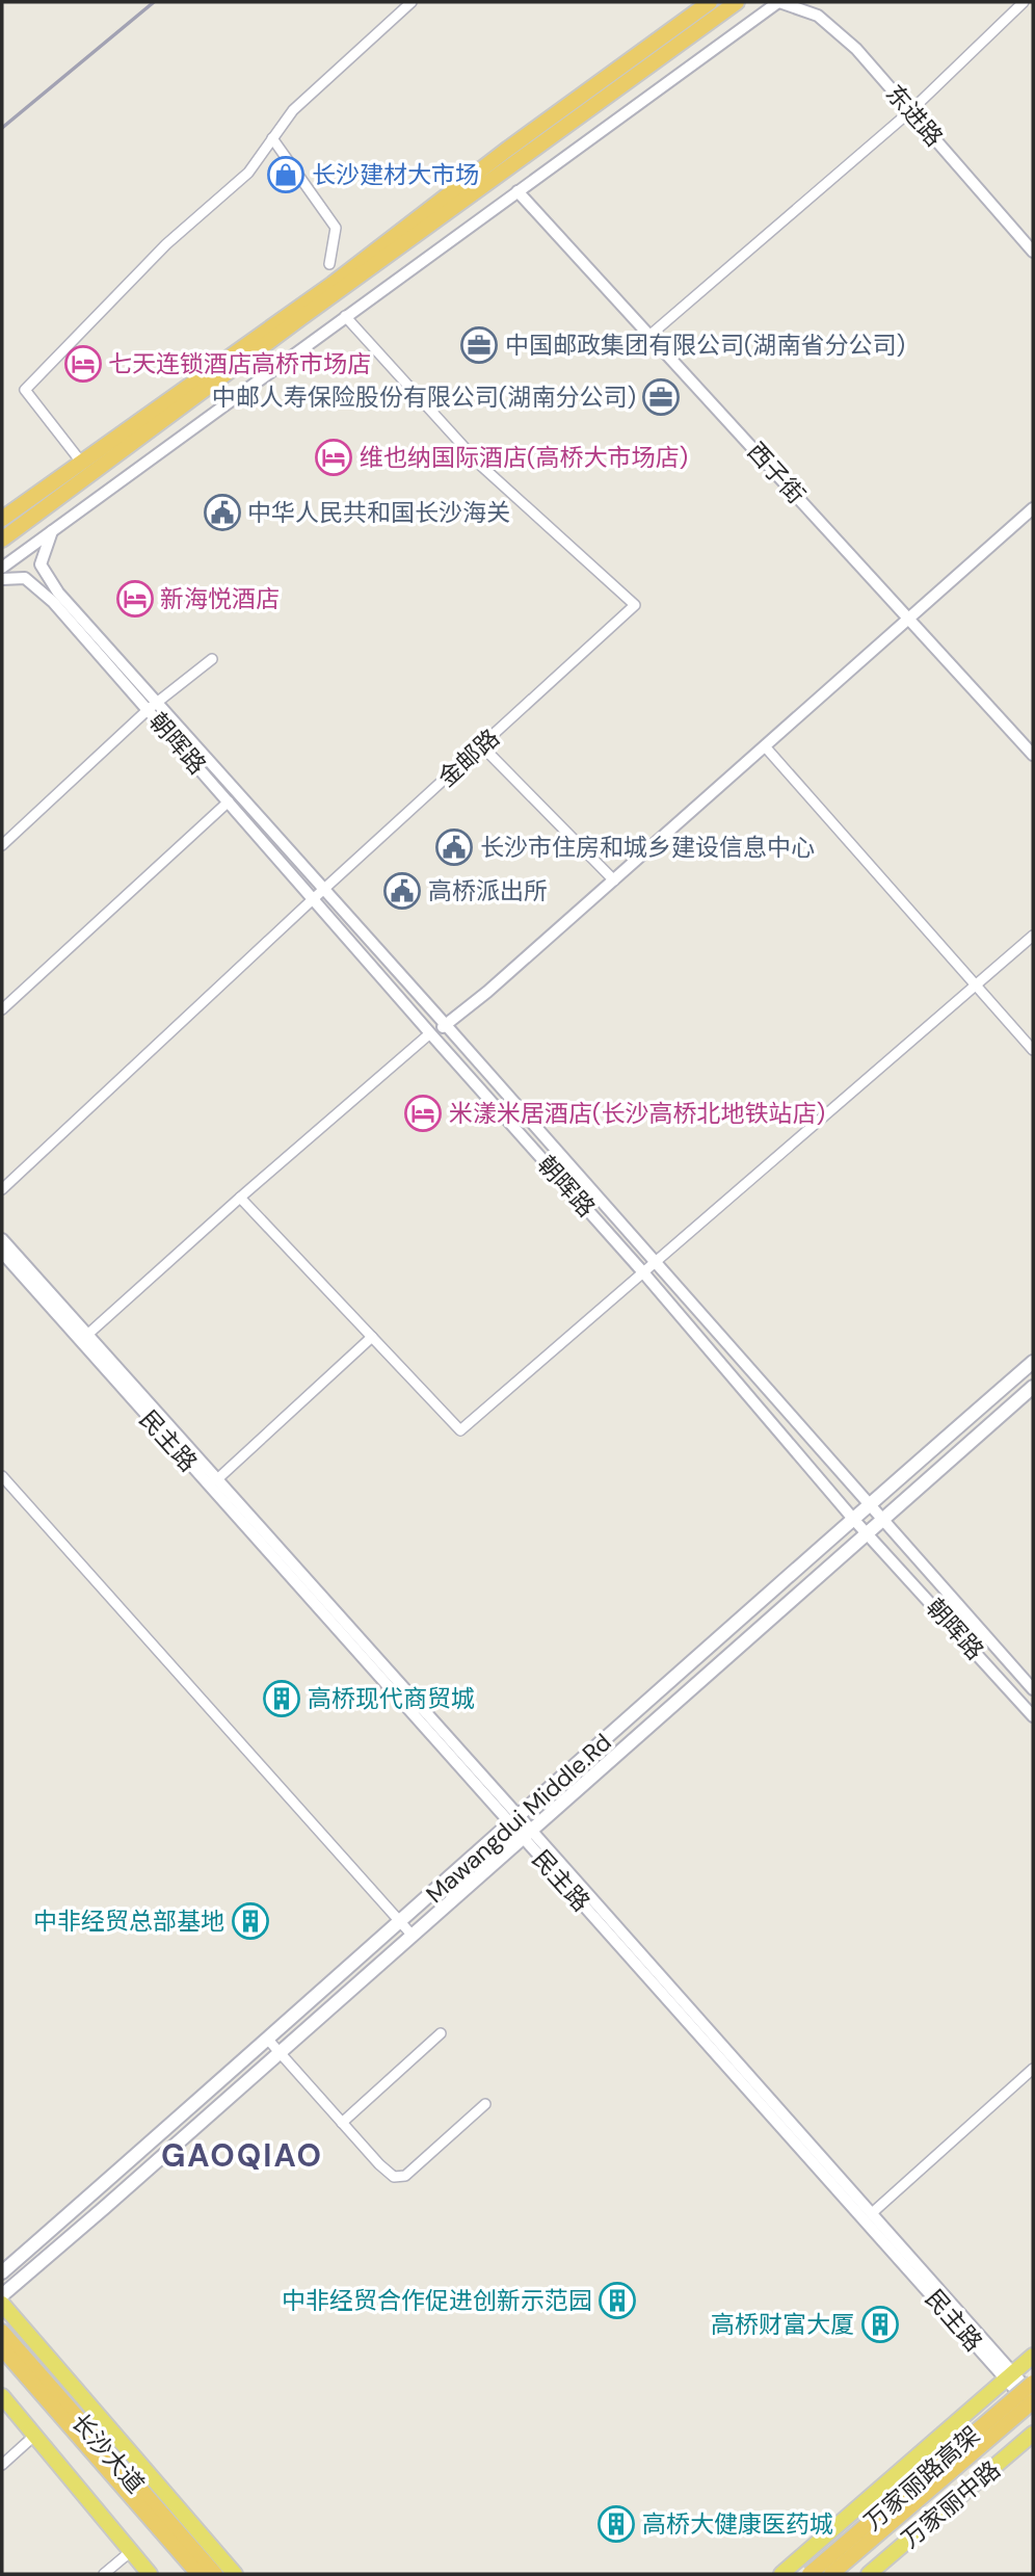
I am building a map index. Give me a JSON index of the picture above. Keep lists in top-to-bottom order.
{
  "streets": {
    "highway": ["长沙大道", "万家丽路高架"],
    "main road": ["Mawangdui Middle.Rd", "万家丽中路"],
    "street": [
      "东进路",
      "西子街",
      "朝晖路",
      "金邮路",
      "民主路"
    ]
  },
  "crossings": [
    ["朝晖路", "金邮路"],
    ["朝晖路", "Mawangdui Middle.Rd"],
    ["民主路", "Mawangdui Middle.Rd"]
  ],
  "districts": ["GAOQIAO"],
  "places": {
    "shop": ["长沙建材大市场"],
    "office": ["中国邮政集团有限公司(湖南省分公司)", "中邮人寿保险股份有限公司(湖南分公司)"],
    "hotel": [
      "七天连锁酒店高桥市场店",
      "维也纳国际酒店(高桥大市场店)",
      "新海悦酒店",
      "米漾米居酒店(长沙高桥北地铁站店)"
    ],
    "public building": ["中华人民共和国长沙海关", "长沙市住房和城乡建设信息中心", "高桥派出所"],
    "building": [
      "高桥现代商贸城",
      "中非经贸总部基地",
      "中非经贸合作促进创新示范园",
      "高桥财富大厦",
      "高桥大健康医药城"
    ]
  }
}
